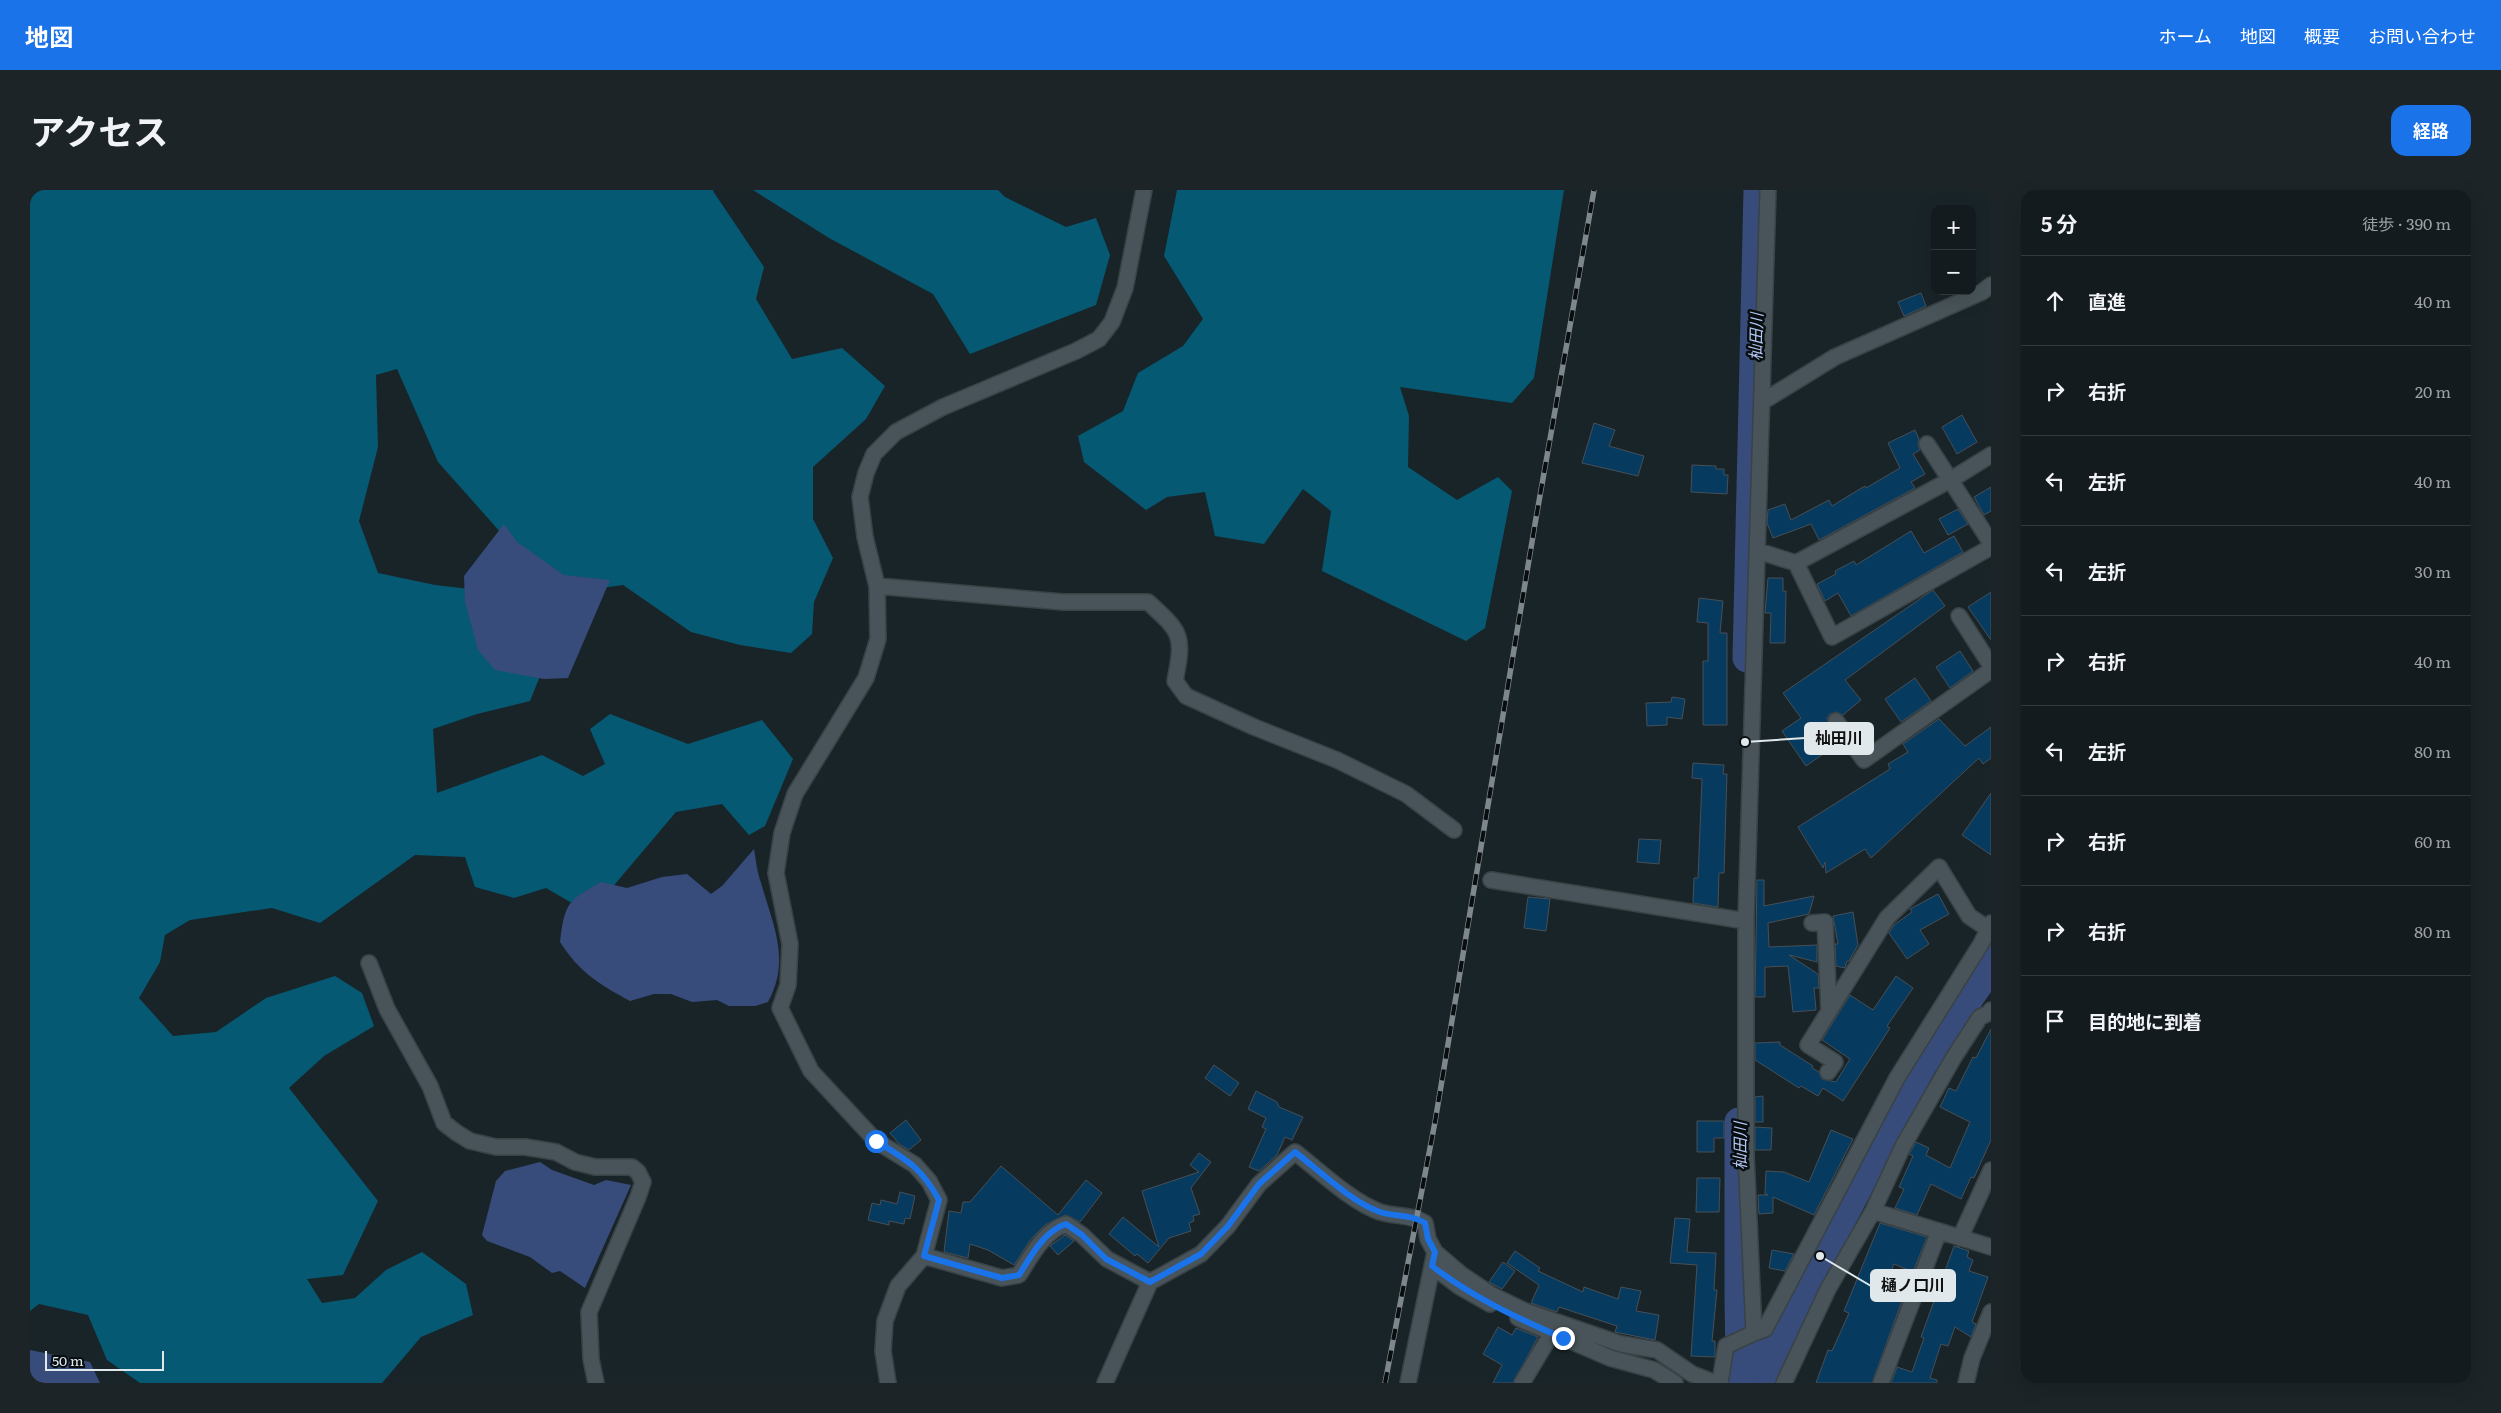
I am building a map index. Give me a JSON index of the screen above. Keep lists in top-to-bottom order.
{
  "water": ["杣田川"],
  "places": ["杣田川", "樋ノ口川"],
  "scale_bar": "50 m",
  "page": {
    "header": "地図",
    "nav": [
      "ホーム",
      "地図",
      "概要",
      "お問い合わせ"
    ],
    "title": "アクセス",
    "buttons": "経路",
    "heading": ["5 分", "徒歩 · 390 m"],
    "map_buttons": ["+", "−"],
    "list": [
      ["直進", "40 m"],
      ["右折", "20 m"],
      ["左折", "40 m"],
      ["左折", "30 m"],
      ["右折", "40 m"],
      ["左折", "80 m"],
      ["右折", "60 m"],
      ["右折", "80 m"],
      "目的地に到着"
    ],
    "scale": "50 m"
  }
}
